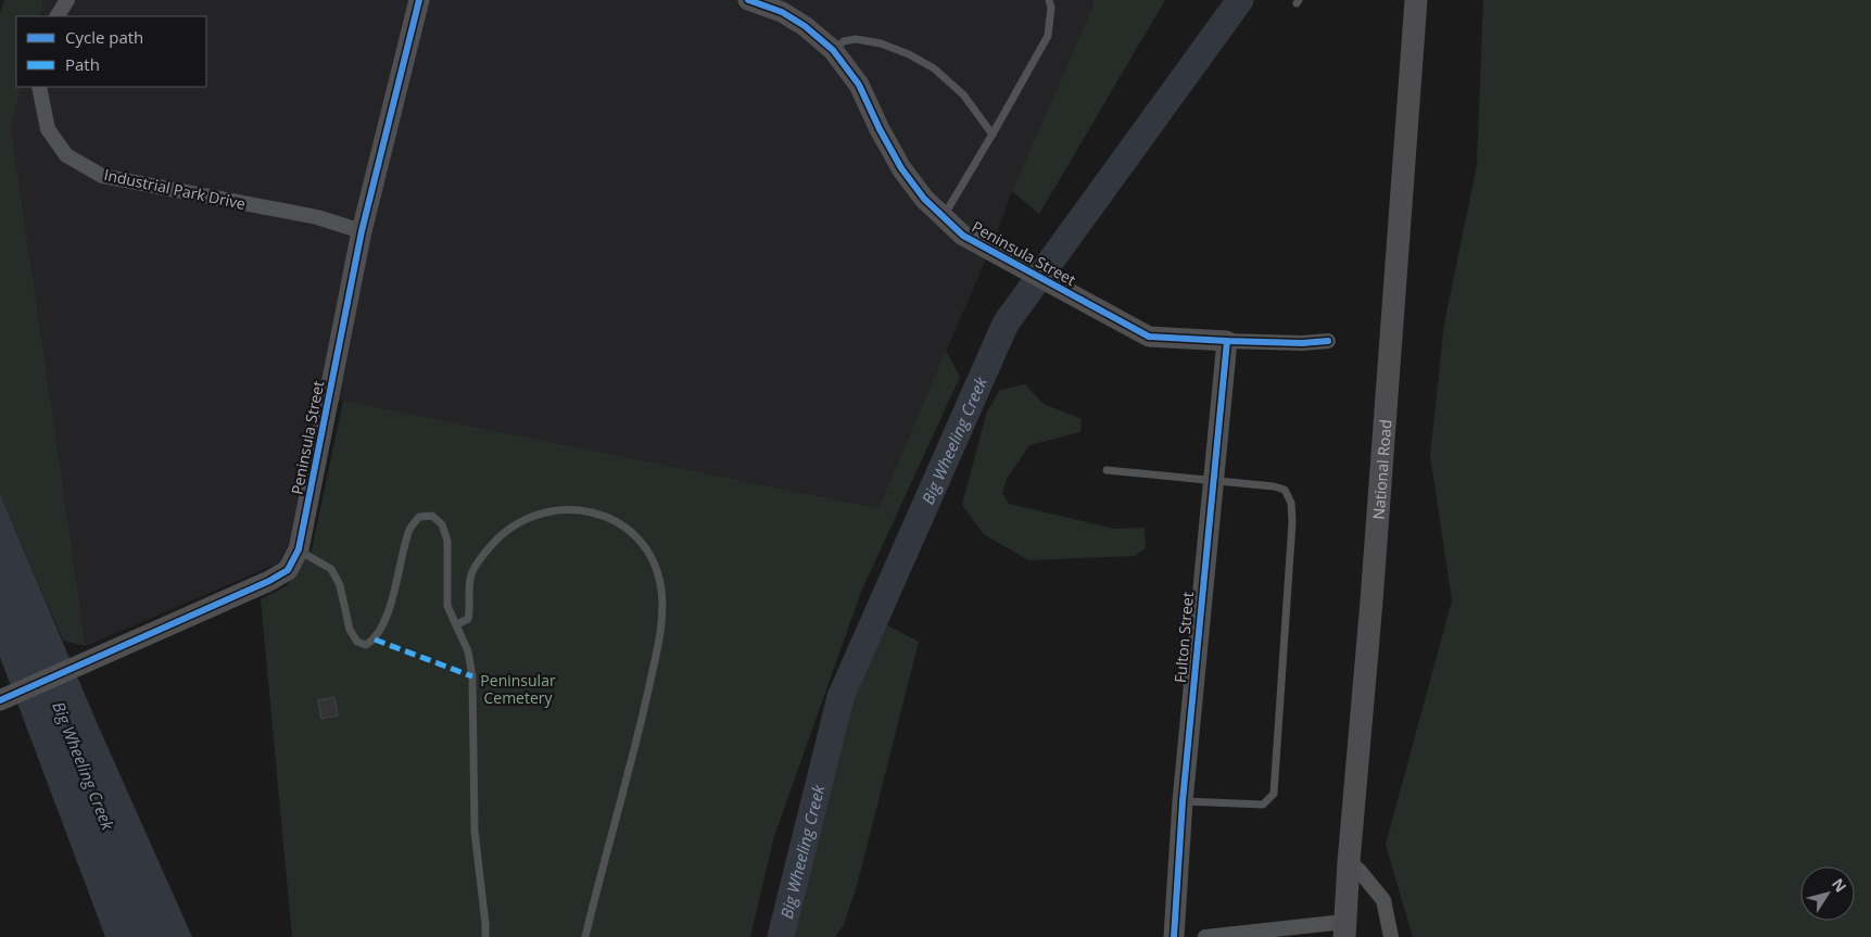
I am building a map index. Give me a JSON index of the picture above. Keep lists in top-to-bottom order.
{
  "streets": {
    "main road": ["National Road"],
    "street": ["Industrial Park Drive", "Peninsula Street", "Fulton Street"]
  },
  "crossings": [
    ["Industrial Park Drive", "Peninsula Street"],
    ["Peninsula Street", "Fulton Street"]
  ],
  "water": ["Big Wheeling Creek"],
  "parks": ["Peninsular Cemetery"],
  "legend": ["Cycle path", "Path"],
  "north": "top right"
}
